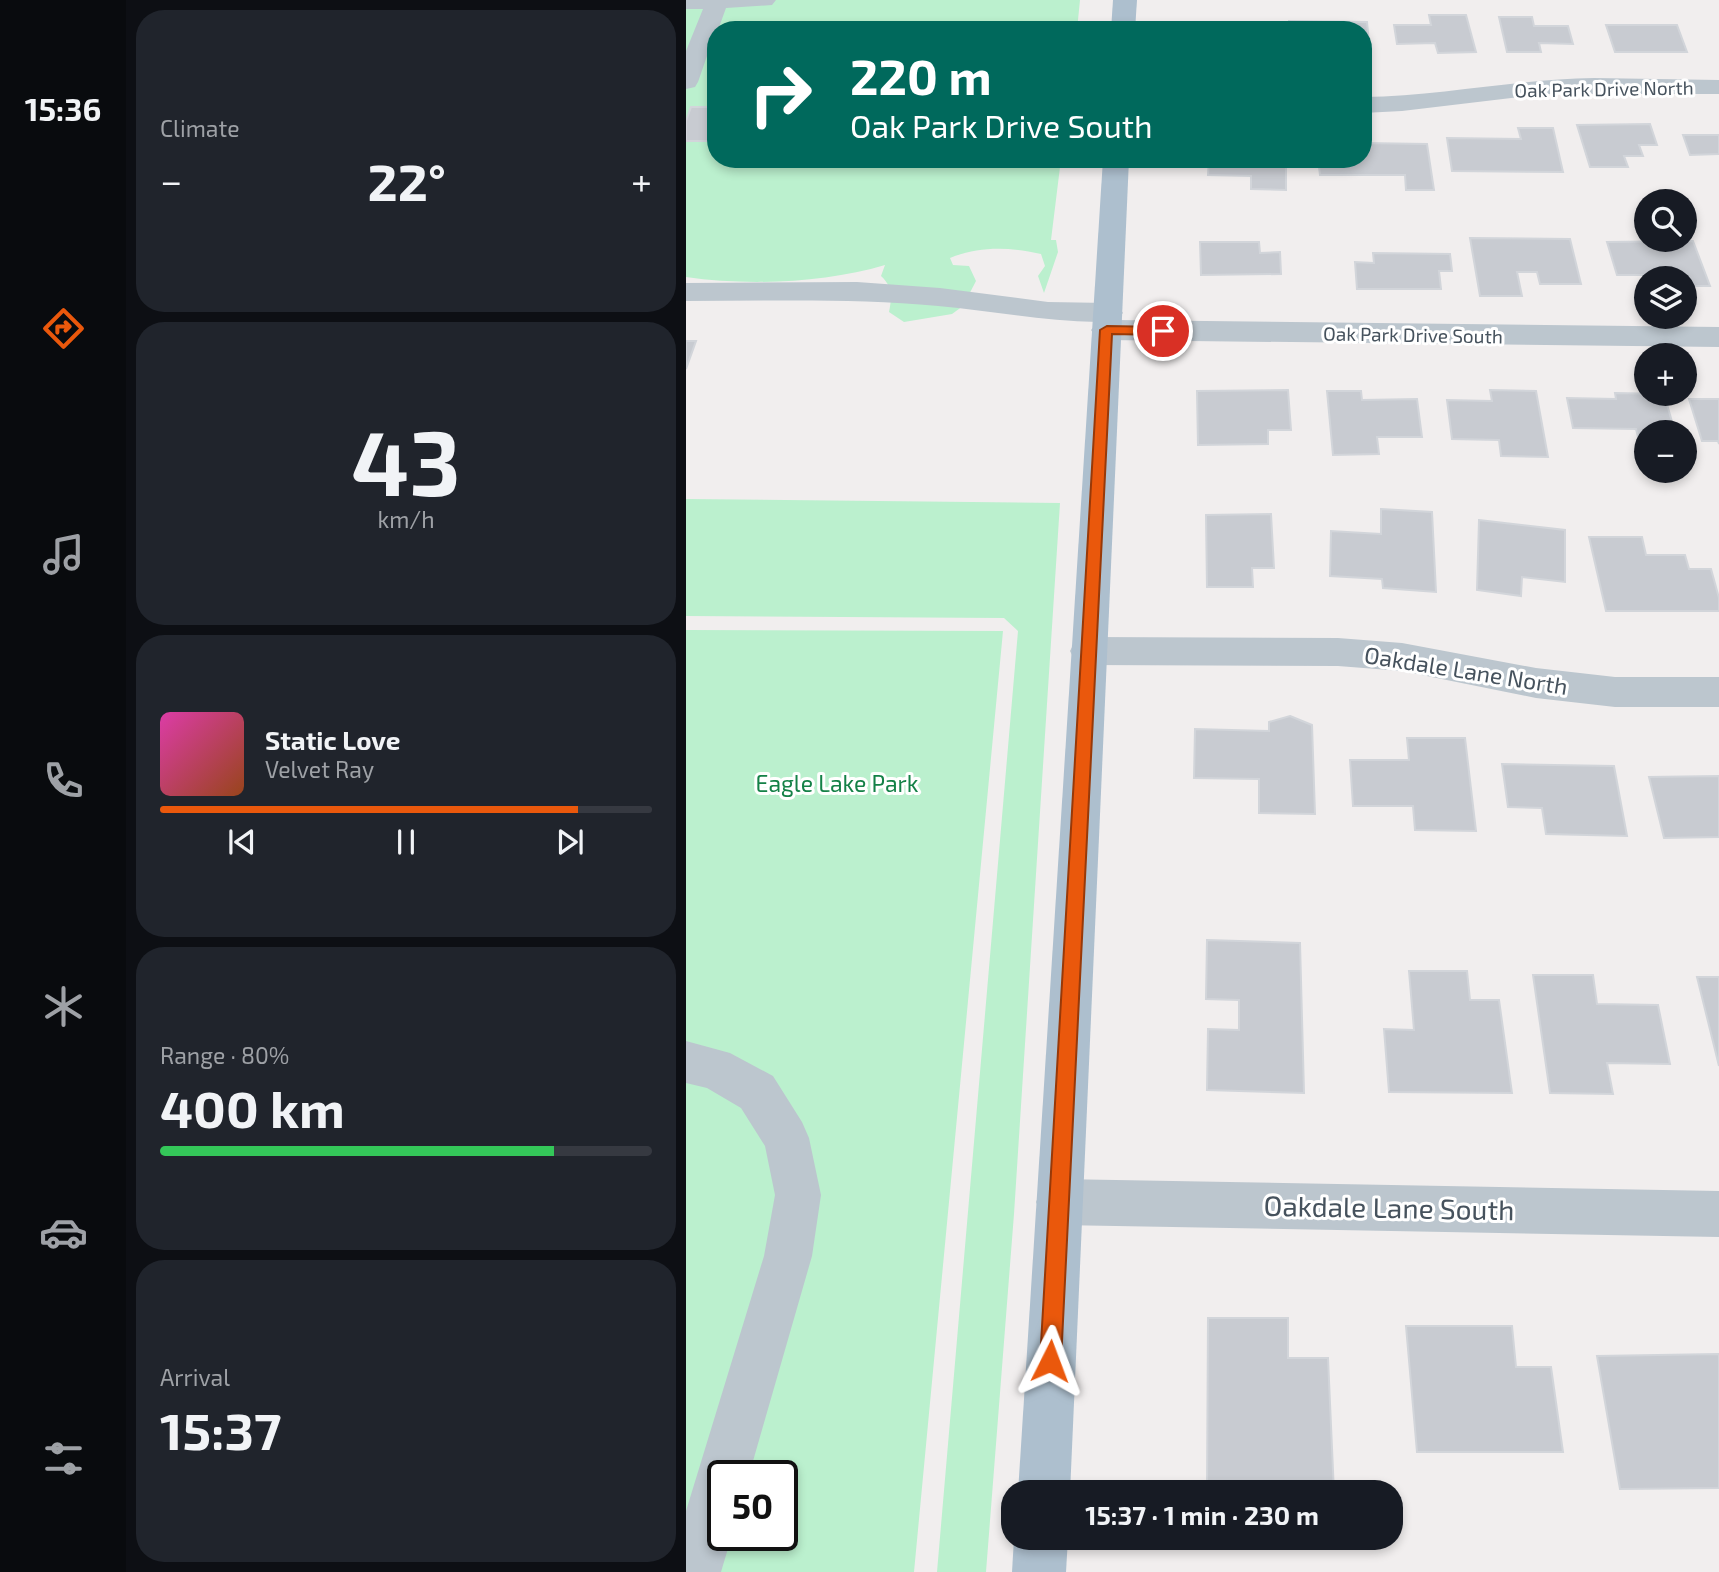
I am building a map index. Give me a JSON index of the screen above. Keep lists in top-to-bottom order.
{
  "streets": {
    "street": [
      "Oak Park Drive North",
      "Oak Park Drive South",
      "Oakdale Lane North",
      "Oakdale Lane South"
    ]
  },
  "parks": ["Eagle Lake Park"],
  "page": {
    "tabs": "15:36",
    "tile": [
      "Climate",
      ["43", "km/h"],
      ["Range · 80%", "400 km"],
      ["Arrival", "15:37"]
    ],
    "turn": ["220 m", "Oak Park Drive South"],
    "heat": ["−", "22°", "+"],
    "map_buttons": ["+", "−"],
    "song": ["Static Love", "Velvet Ray"],
    "limit": "50",
    "trip": "15:37 · 1 min · 230 m"
  }
}
